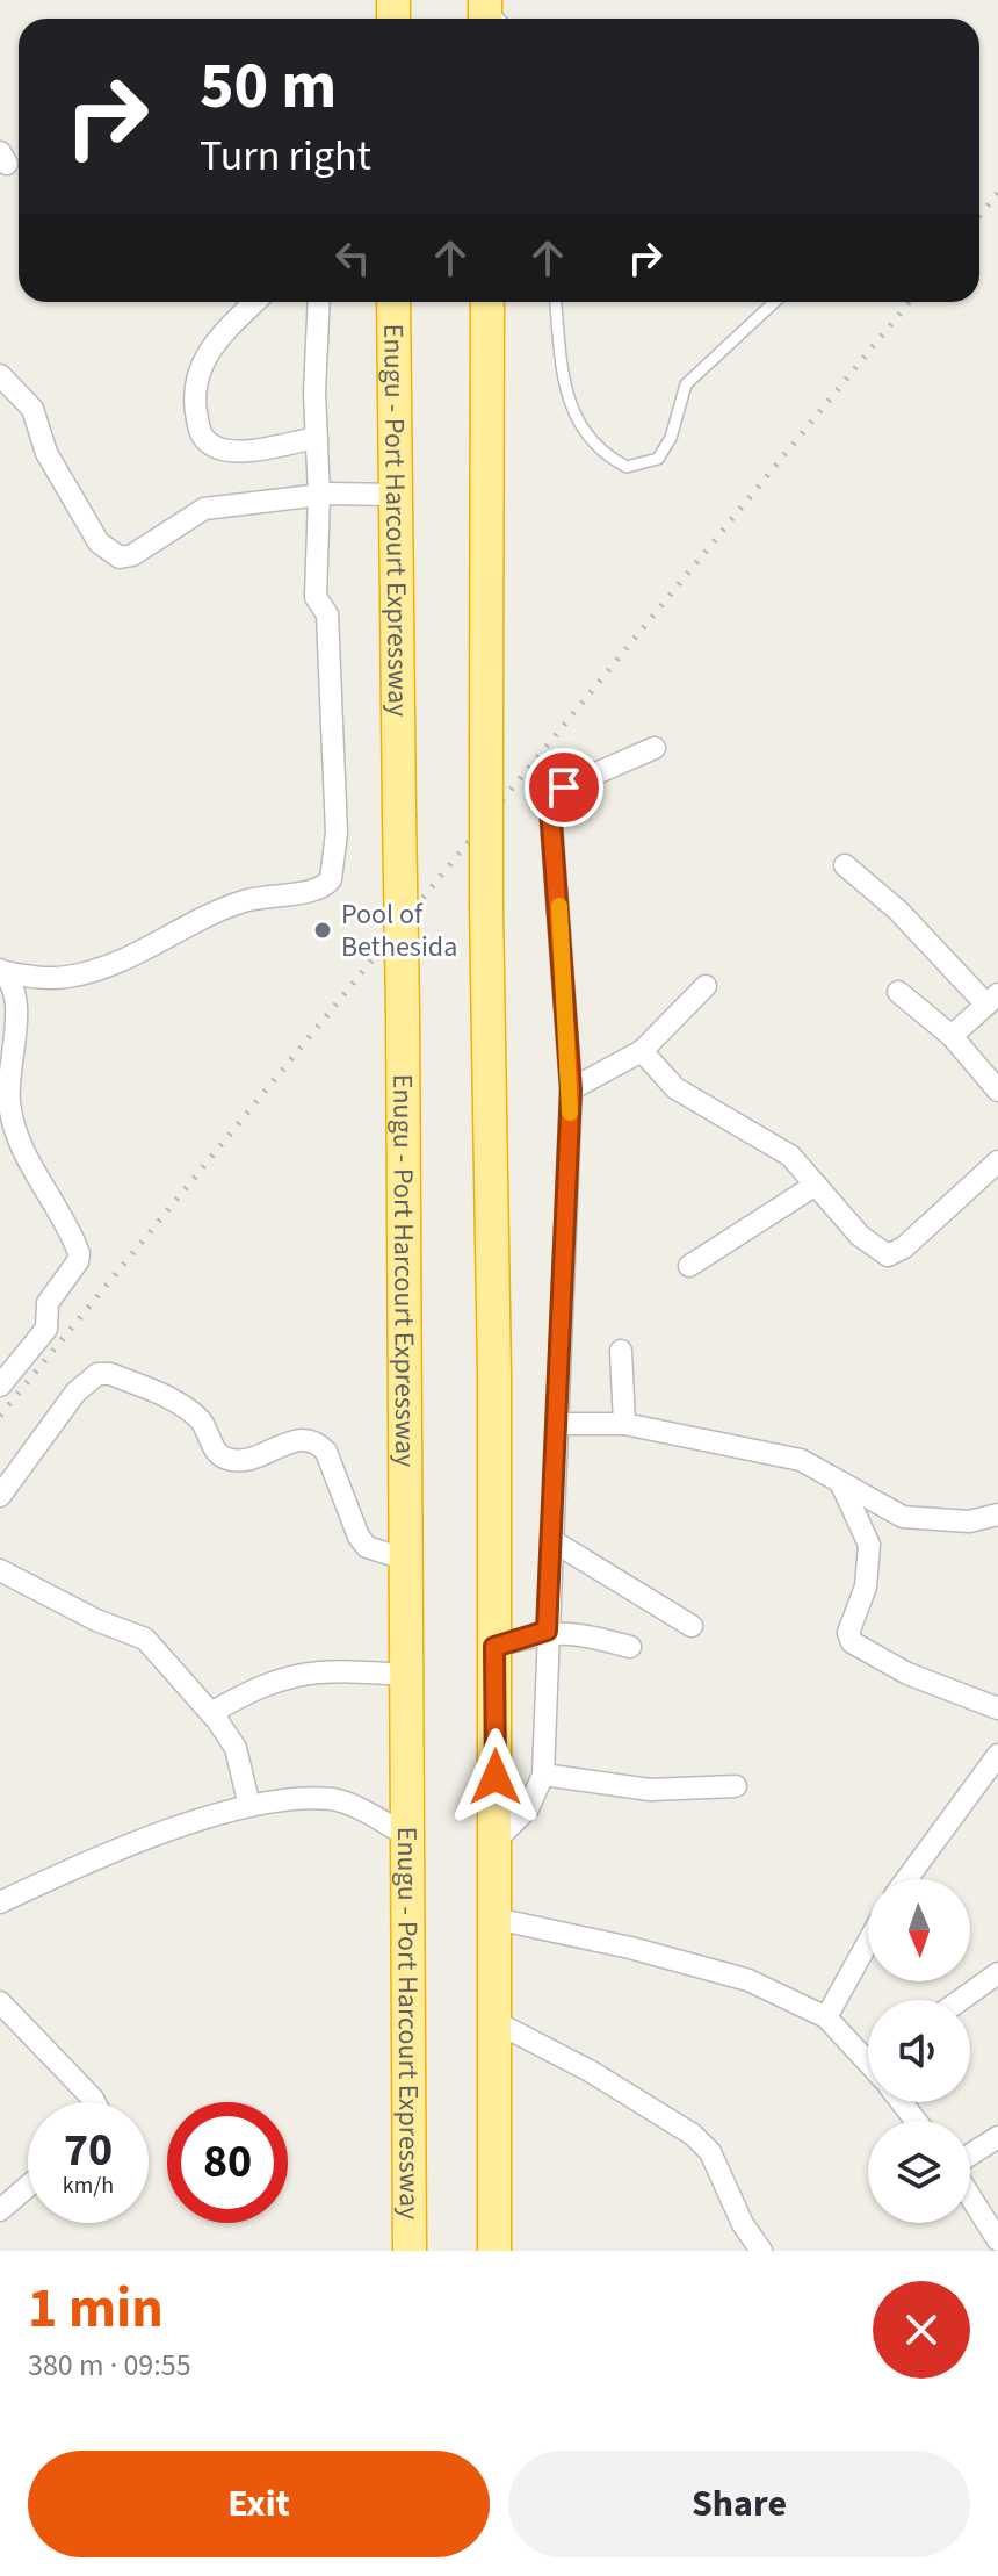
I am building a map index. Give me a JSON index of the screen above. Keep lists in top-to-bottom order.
{
  "streets": {
    "highway": ["Enugu - Port Harcourt Expressway"]
  },
  "places": ["Pool of Bethesida"],
  "north": "bottom",
  "page": {
    "turn": ["50 m", "Turn right"],
    "speed": "70 km/h",
    "limit": "80",
    "heading": ["1 min", "380 m · 09:55"],
    "buttons": ["Exit", "Share"]
  }
}
